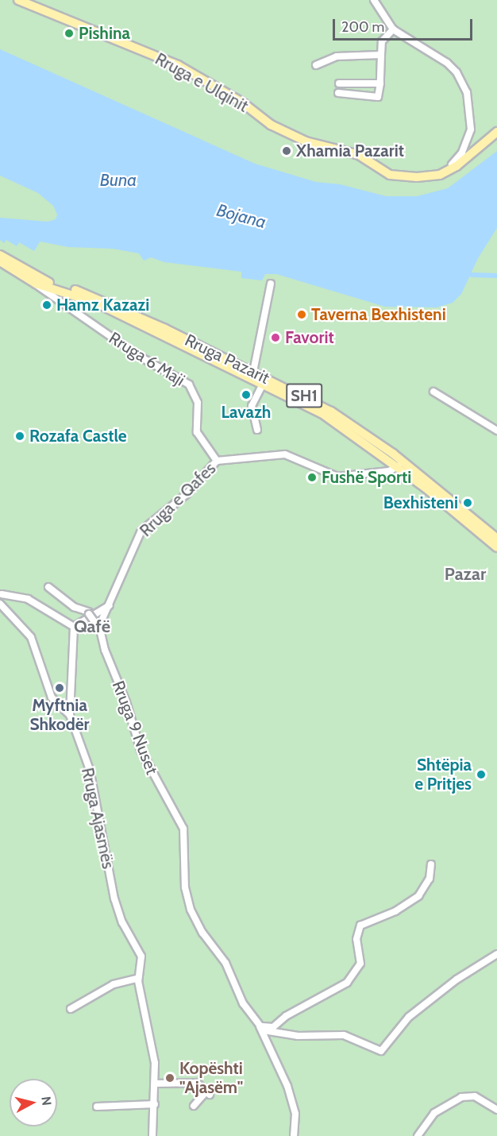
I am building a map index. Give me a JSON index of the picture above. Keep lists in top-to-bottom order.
{
  "streets": {
    "main road": ["Rruga e Ulqinit", "Rruga Pazarit", "SH1"],
    "street": [
      "Rruga 6 Maji",
      "Rruga e Qafes",
      "Rruga 9 Nuset",
      "Rruga Ajasmës"
    ]
  },
  "crossings": [
    ["Rruga 6 Maji", "SH1"],
    ["Rruga 6 Maji", "Rruga e Qafes"],
    ["Rruga Pazarit", "SH1"],
    ["Rruga Pazarit", "Rruga e Qafes"],
    ["Rruga e Qafes", "Rruga 9 Nuset"]
  ],
  "districts": ["Pazar", "Qafë"],
  "water": ["Buna", "Bojana"],
  "places": [
    "Pishina",
    "Xhamia Pazarit",
    "Hamz Kazazi",
    "Taverna Bexhisteni",
    "Favorit",
    "Lavazh",
    "Rozafa Castle",
    "Fushë Sporti",
    "Bexhisteni",
    "Myftnia Shkodër",
    "Shtëpia e Pritjes",
    "Kopështi \"Ajasëm\""
  ],
  "scale_bar": "200 m",
  "north": "right"
}
